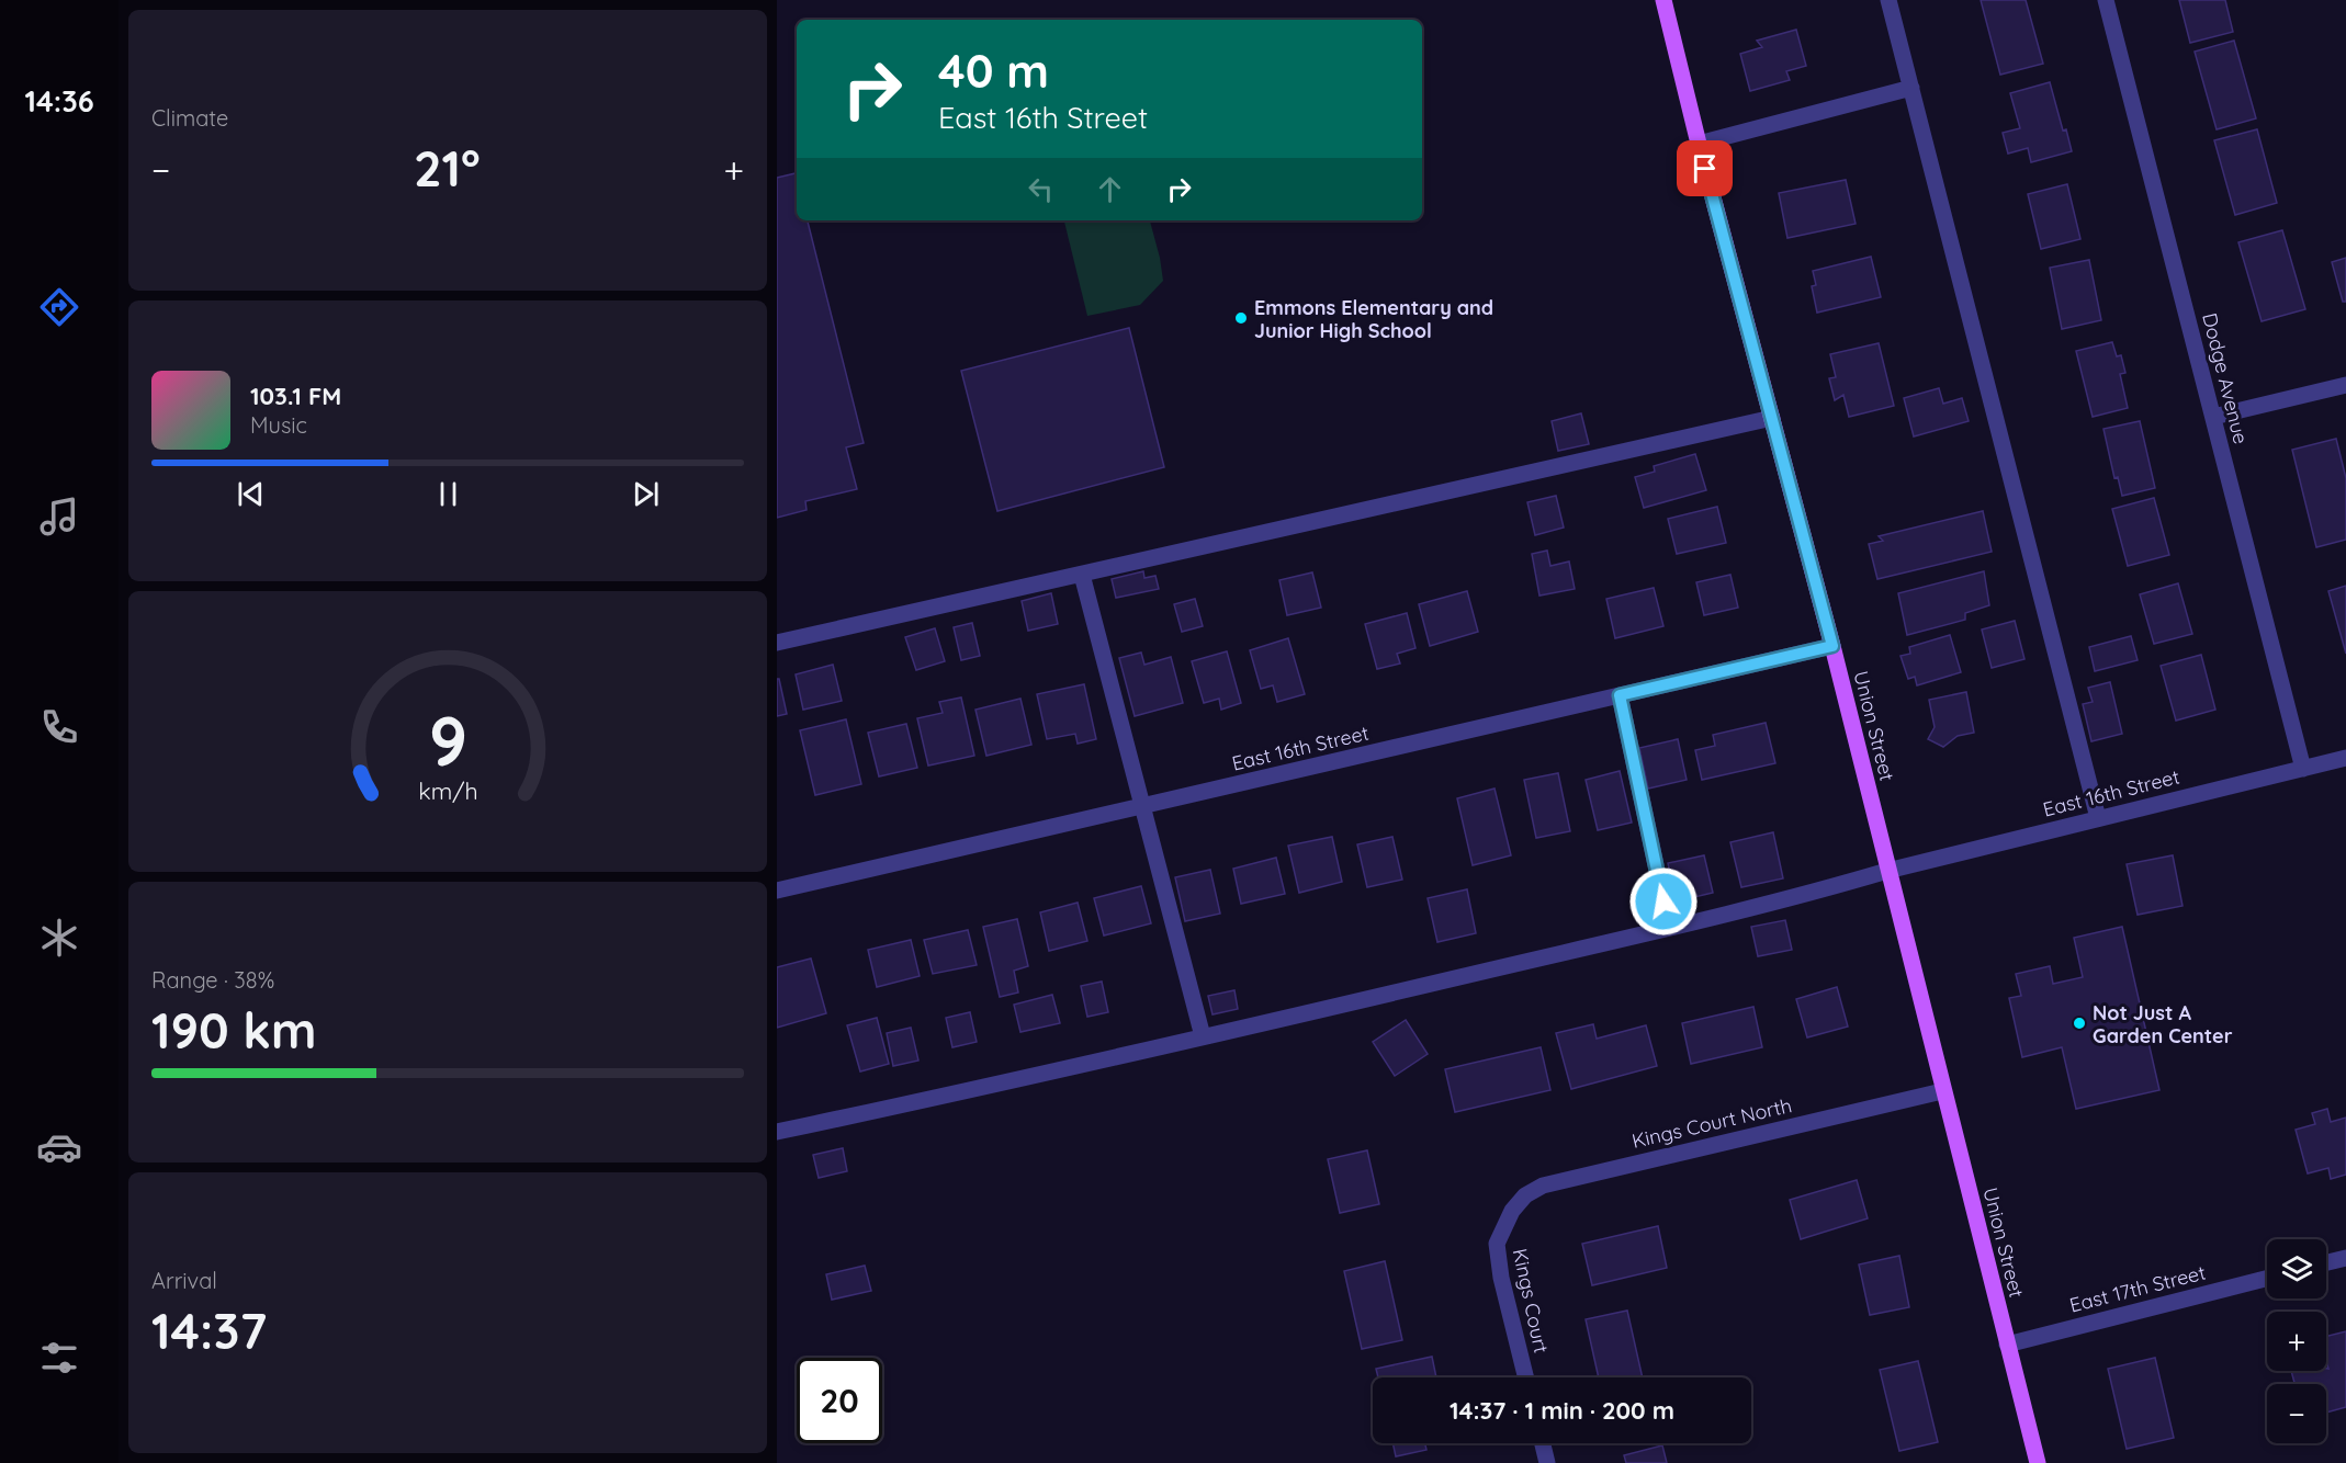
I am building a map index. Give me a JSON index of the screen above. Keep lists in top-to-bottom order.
{
  "streets": {
    "main road": ["Union Street"],
    "street": [
      "Dodge Avenue",
      "East 16th Street",
      "Kings Court North",
      "East 17th Street",
      "Kings Court"
    ]
  },
  "crossings": [
    ["Dodge Avenue", "East 16th Street"],
    ["Union Street", "East 16th Street"],
    ["Union Street", "Kings Court North"],
    ["Union Street", "East 17th Street"],
    ["Kings Court North", "Kings Court"]
  ],
  "places": ["Emmons Elementary and Junior High School", "Not Just A Garden Center"],
  "page": {
    "tabs": "14:36",
    "tile": [
      "Climate",
      ["Range · 38%", "190 km"],
      ["Arrival", "14:37"]
    ],
    "turn": ["40 m", "East 16th Street"],
    "heat": ["−", "21°", "+"],
    "song": ["103.1 FM", "Music"],
    "map_buttons": ["+", "−"],
    "limit": "20",
    "trip": "14:37 · 1 min · 200 m",
    "gauge": ["9", "km/h"]
  }
}
